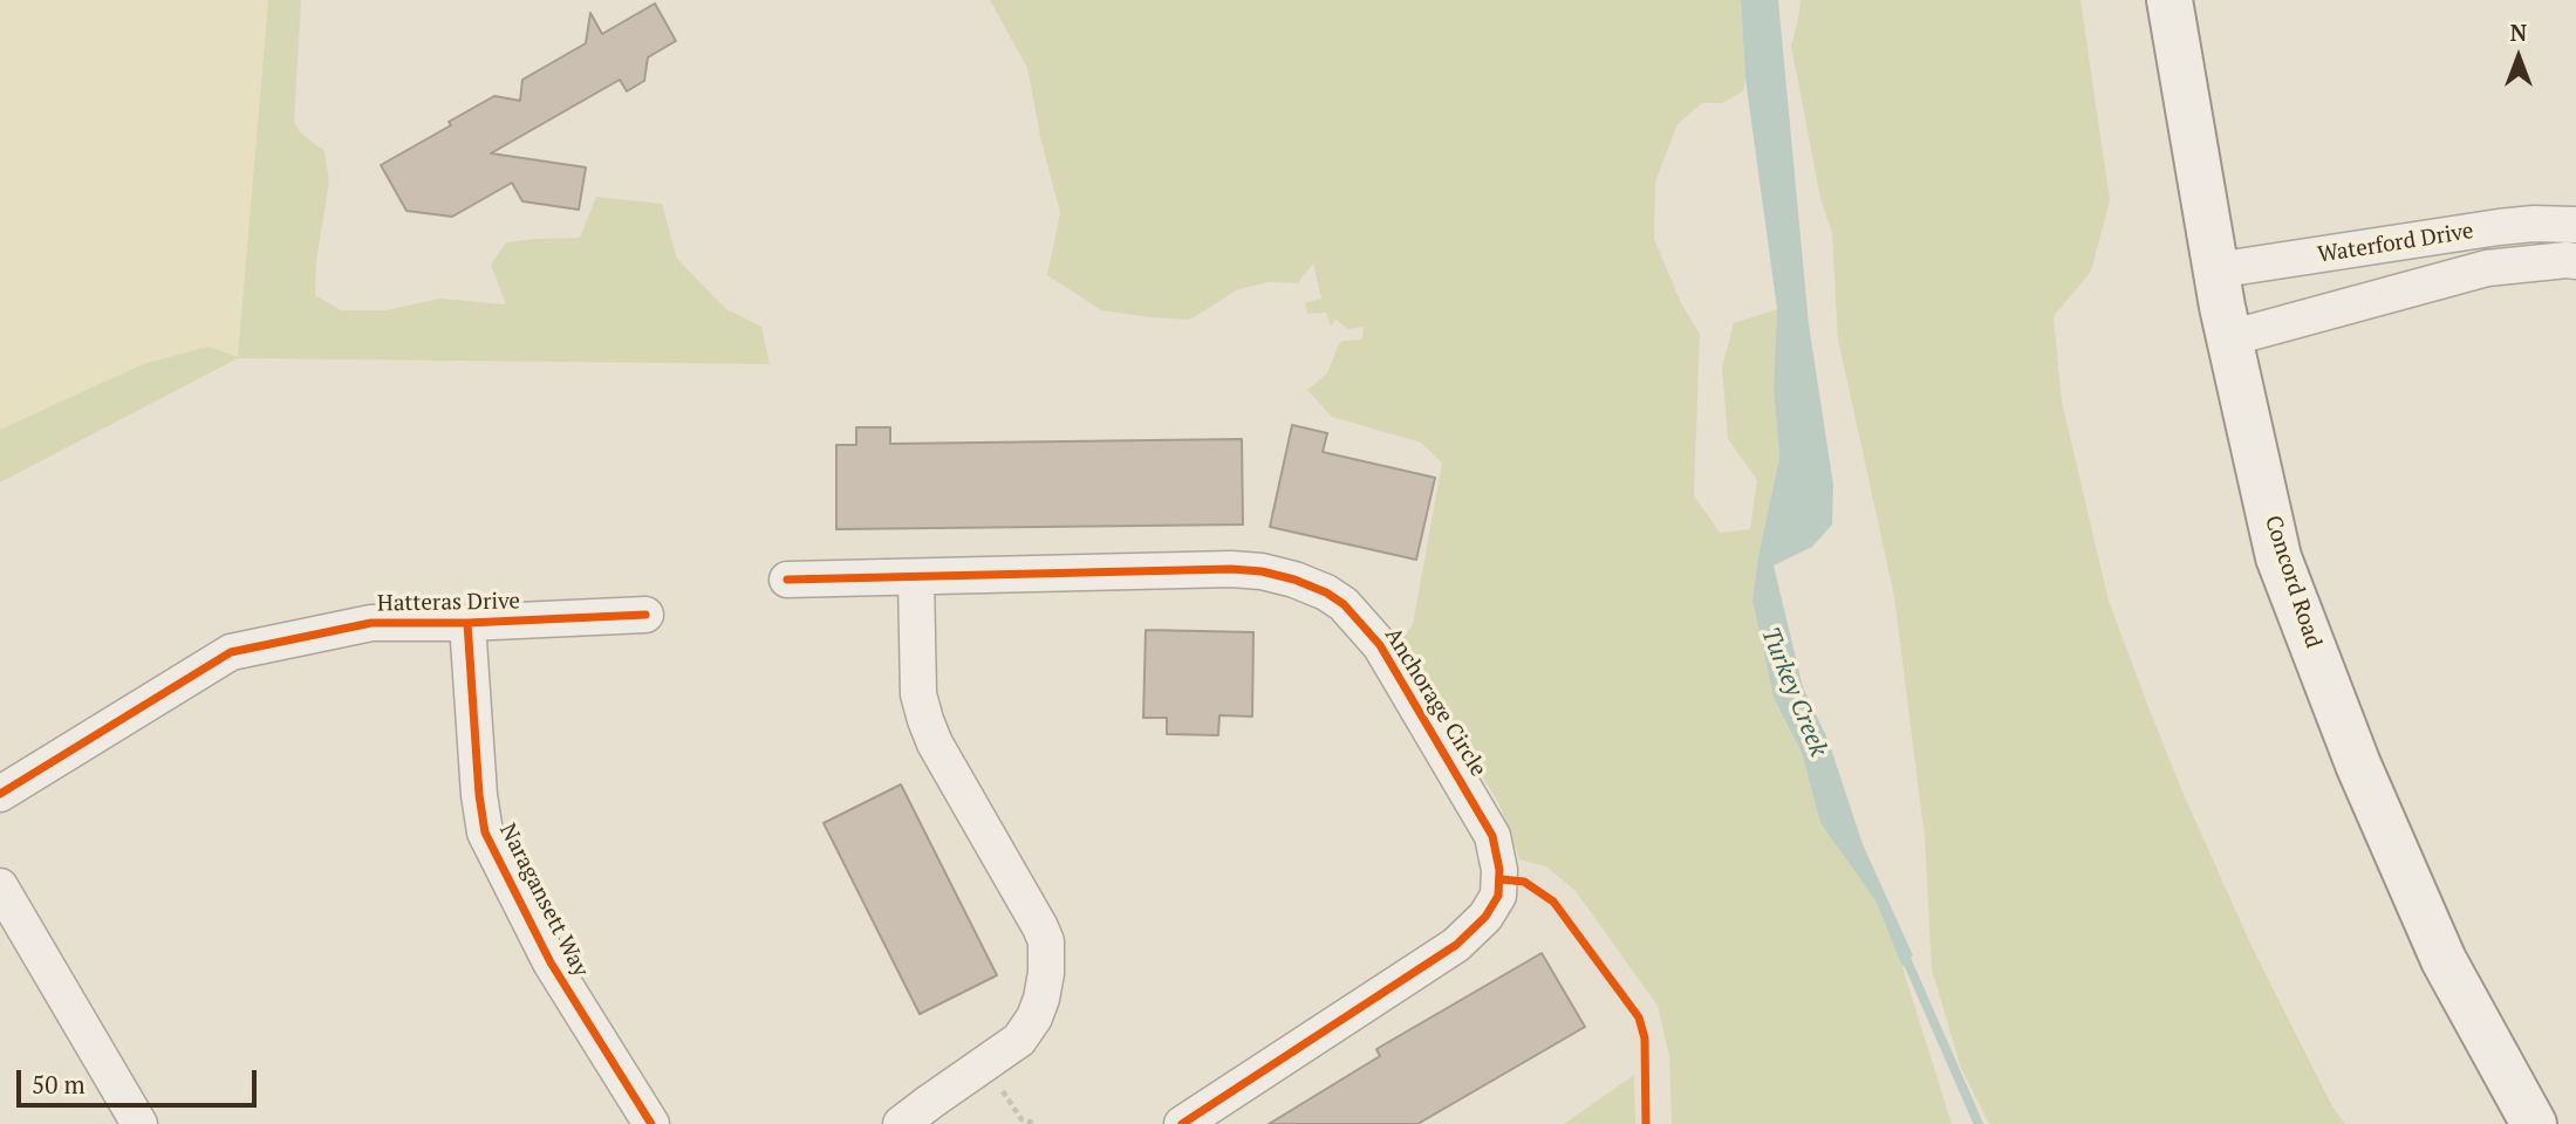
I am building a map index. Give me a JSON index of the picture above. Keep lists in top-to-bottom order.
{
  "streets": {
    "main road": ["Concord Road"],
    "street": [
      "Waterford Drive",
      "Hatteras Drive",
      "Anchorage Circle",
      "Naragansett Way"
    ]
  },
  "crossings": [
    ["Waterford Drive", "Concord Road"],
    ["Hatteras Drive", "Naragansett Way"]
  ],
  "water": ["Turkey Creek"],
  "scale_bar": "50 m",
  "north": "top"
}
